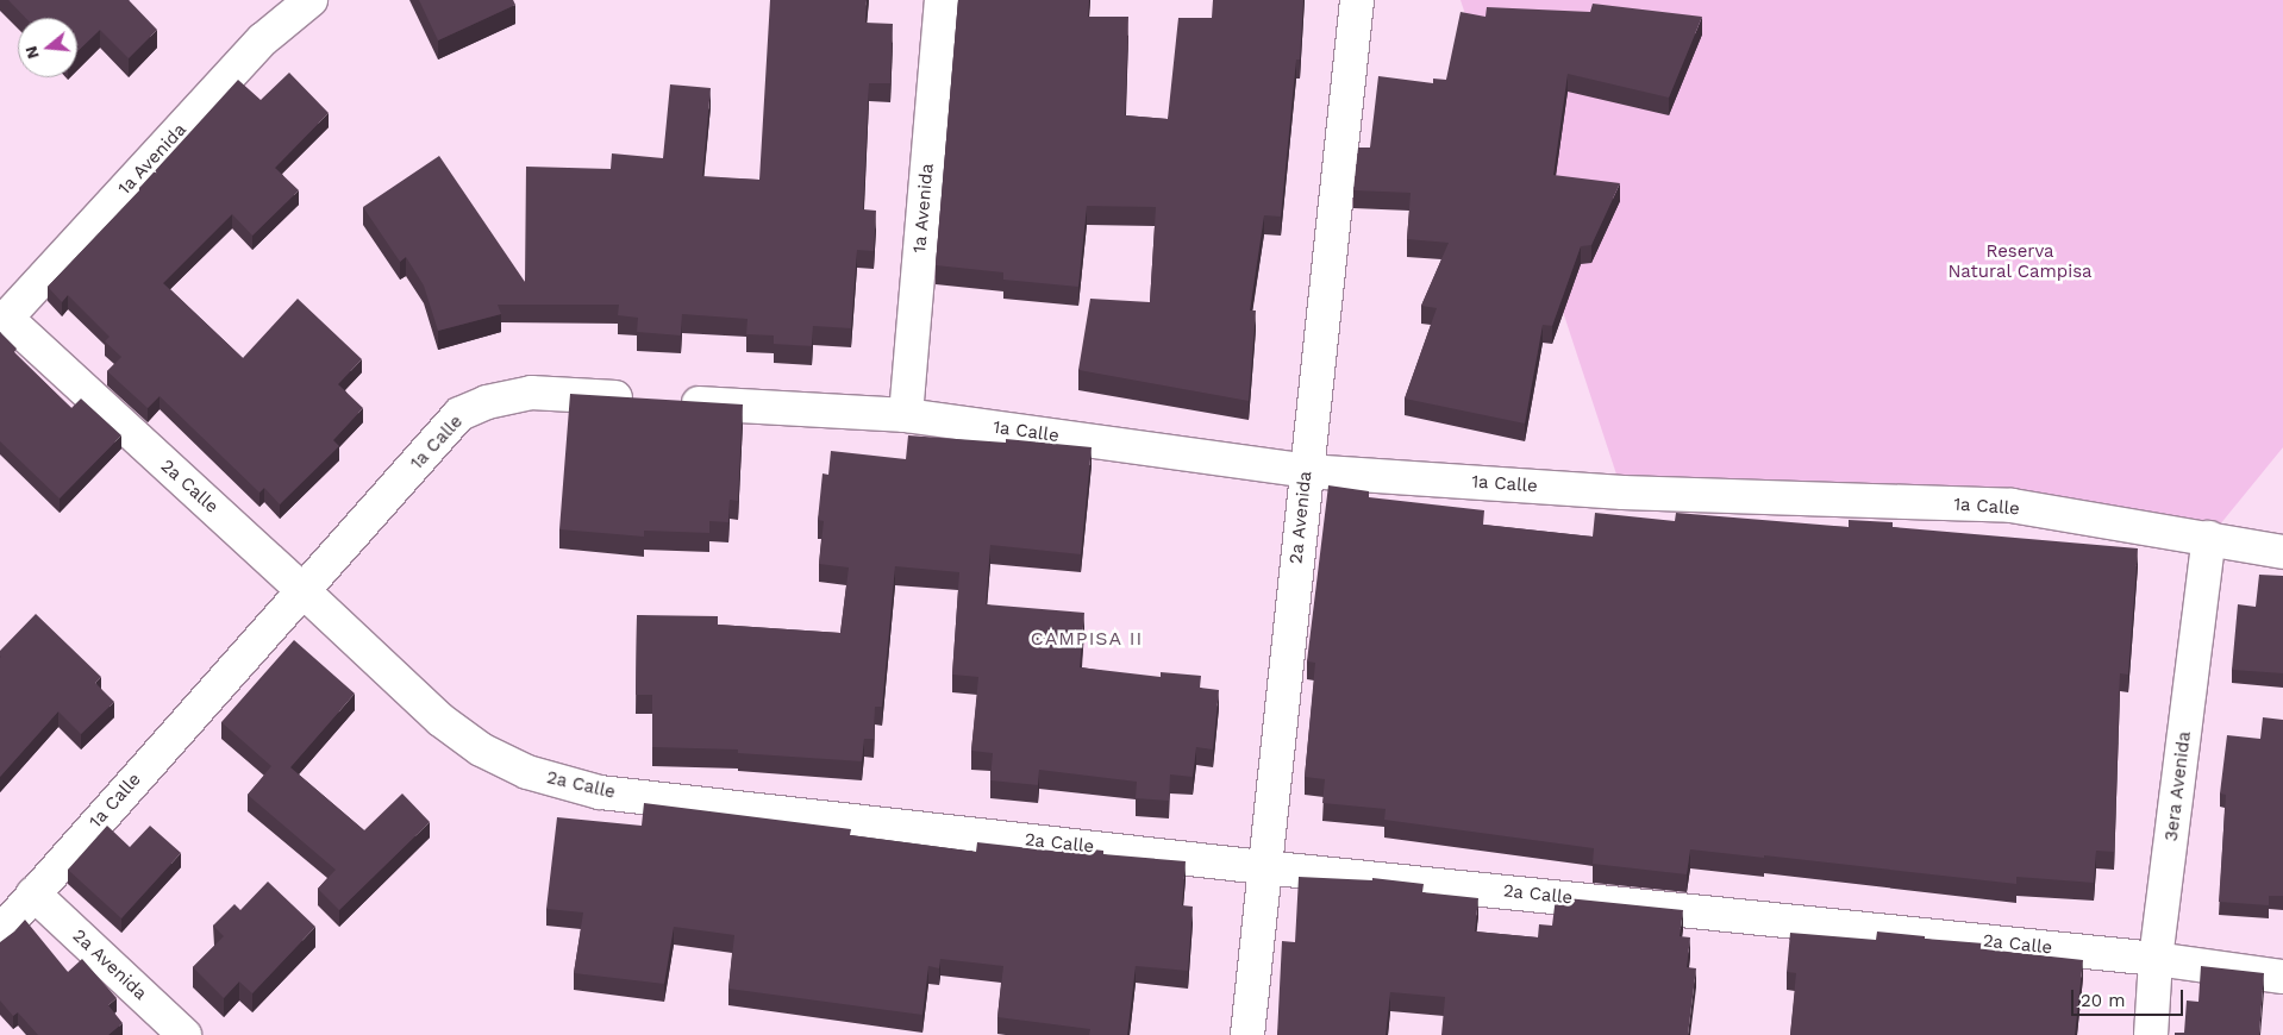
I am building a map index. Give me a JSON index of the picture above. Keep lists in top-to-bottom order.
{
  "streets": {
    "street": [
      "1a Avenida",
      "1a Calle",
      "2a Calle",
      "2a Avenida",
      "3era Avenida"
    ]
  },
  "crossings": [
    ["1a Avenida", "1a Calle"],
    ["1a Avenida", "2a Calle"],
    ["1a Calle", "2a Calle"],
    ["1a Calle", "2a Avenida"],
    ["1a Calle", "3era Avenida"],
    ["2a Calle", "2a Avenida"],
    ["2a Calle", "3era Avenida"]
  ],
  "districts": ["CAMPISA II"],
  "parks": ["Reserva Natural Campisa"],
  "scale_bar": "20 m",
  "north": "left"
}
